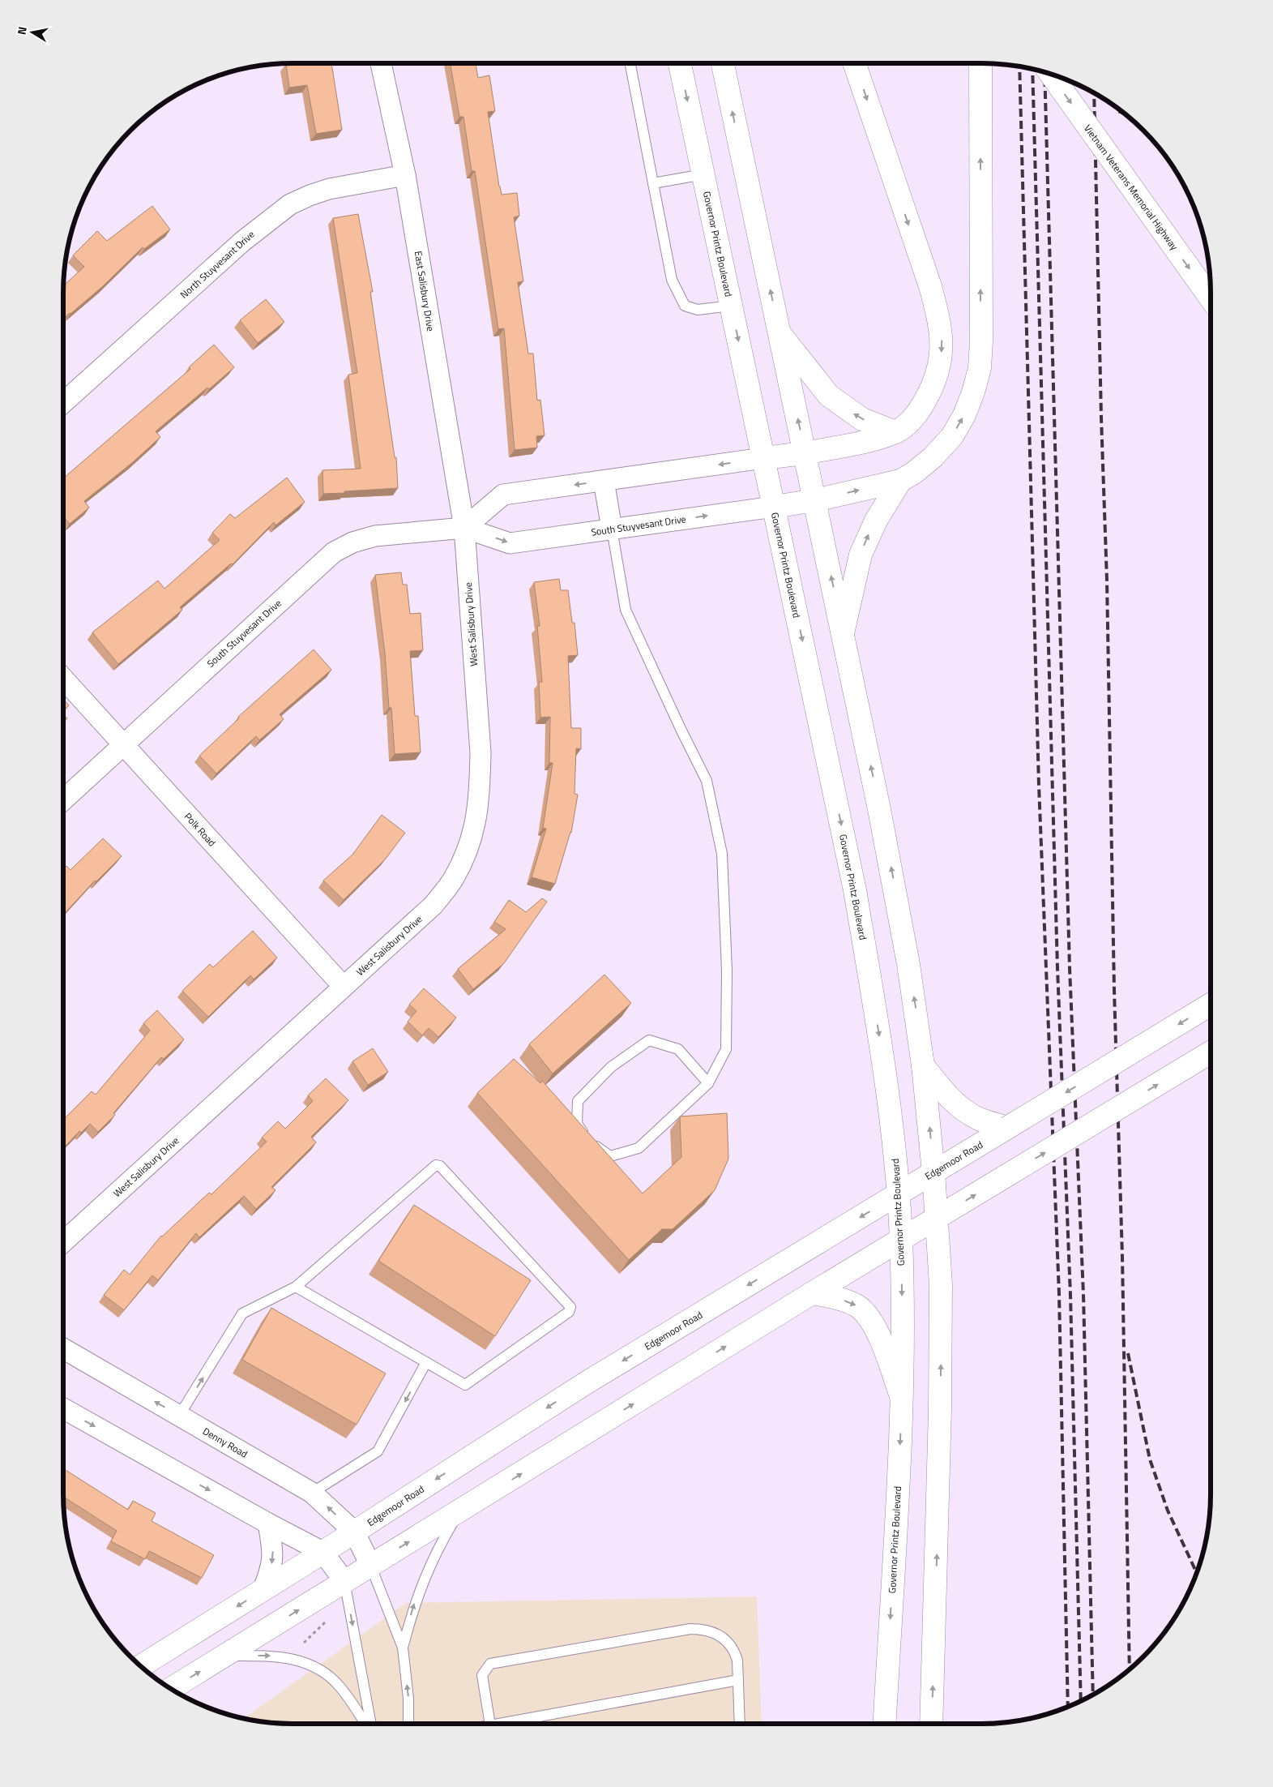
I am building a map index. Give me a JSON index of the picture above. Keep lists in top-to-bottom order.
{
  "streets": {
    "main road": [
      "Vietnam Veterans Memorial Highway",
      "Governor Printz Boulevard",
      "South Stuyvesant Drive",
      "Edgemoor Road"
    ],
    "street": [
      "North Stuyvesant Drive",
      "East Salisbury Drive",
      "West Salisbury Drive",
      "Polk Road",
      "Denny Road"
    ]
  },
  "crossings": [
    ["Governor Printz Boulevard", "South Stuyvesant Drive"],
    ["Governor Printz Boulevard", "Edgemoor Road"],
    ["North Stuyvesant Drive", "East Salisbury Drive"],
    ["East Salisbury Drive", "South Stuyvesant Drive"],
    ["East Salisbury Drive", "West Salisbury Drive"],
    ["South Stuyvesant Drive", "West Salisbury Drive"],
    ["South Stuyvesant Drive", "Polk Road"],
    ["West Salisbury Drive", "Polk Road"],
    ["Edgemoor Road", "Denny Road"]
  ],
  "one_way": ["Vietnam Veterans Memorial Highway", "South Stuyvesant Drive"],
  "north": "left"
}
